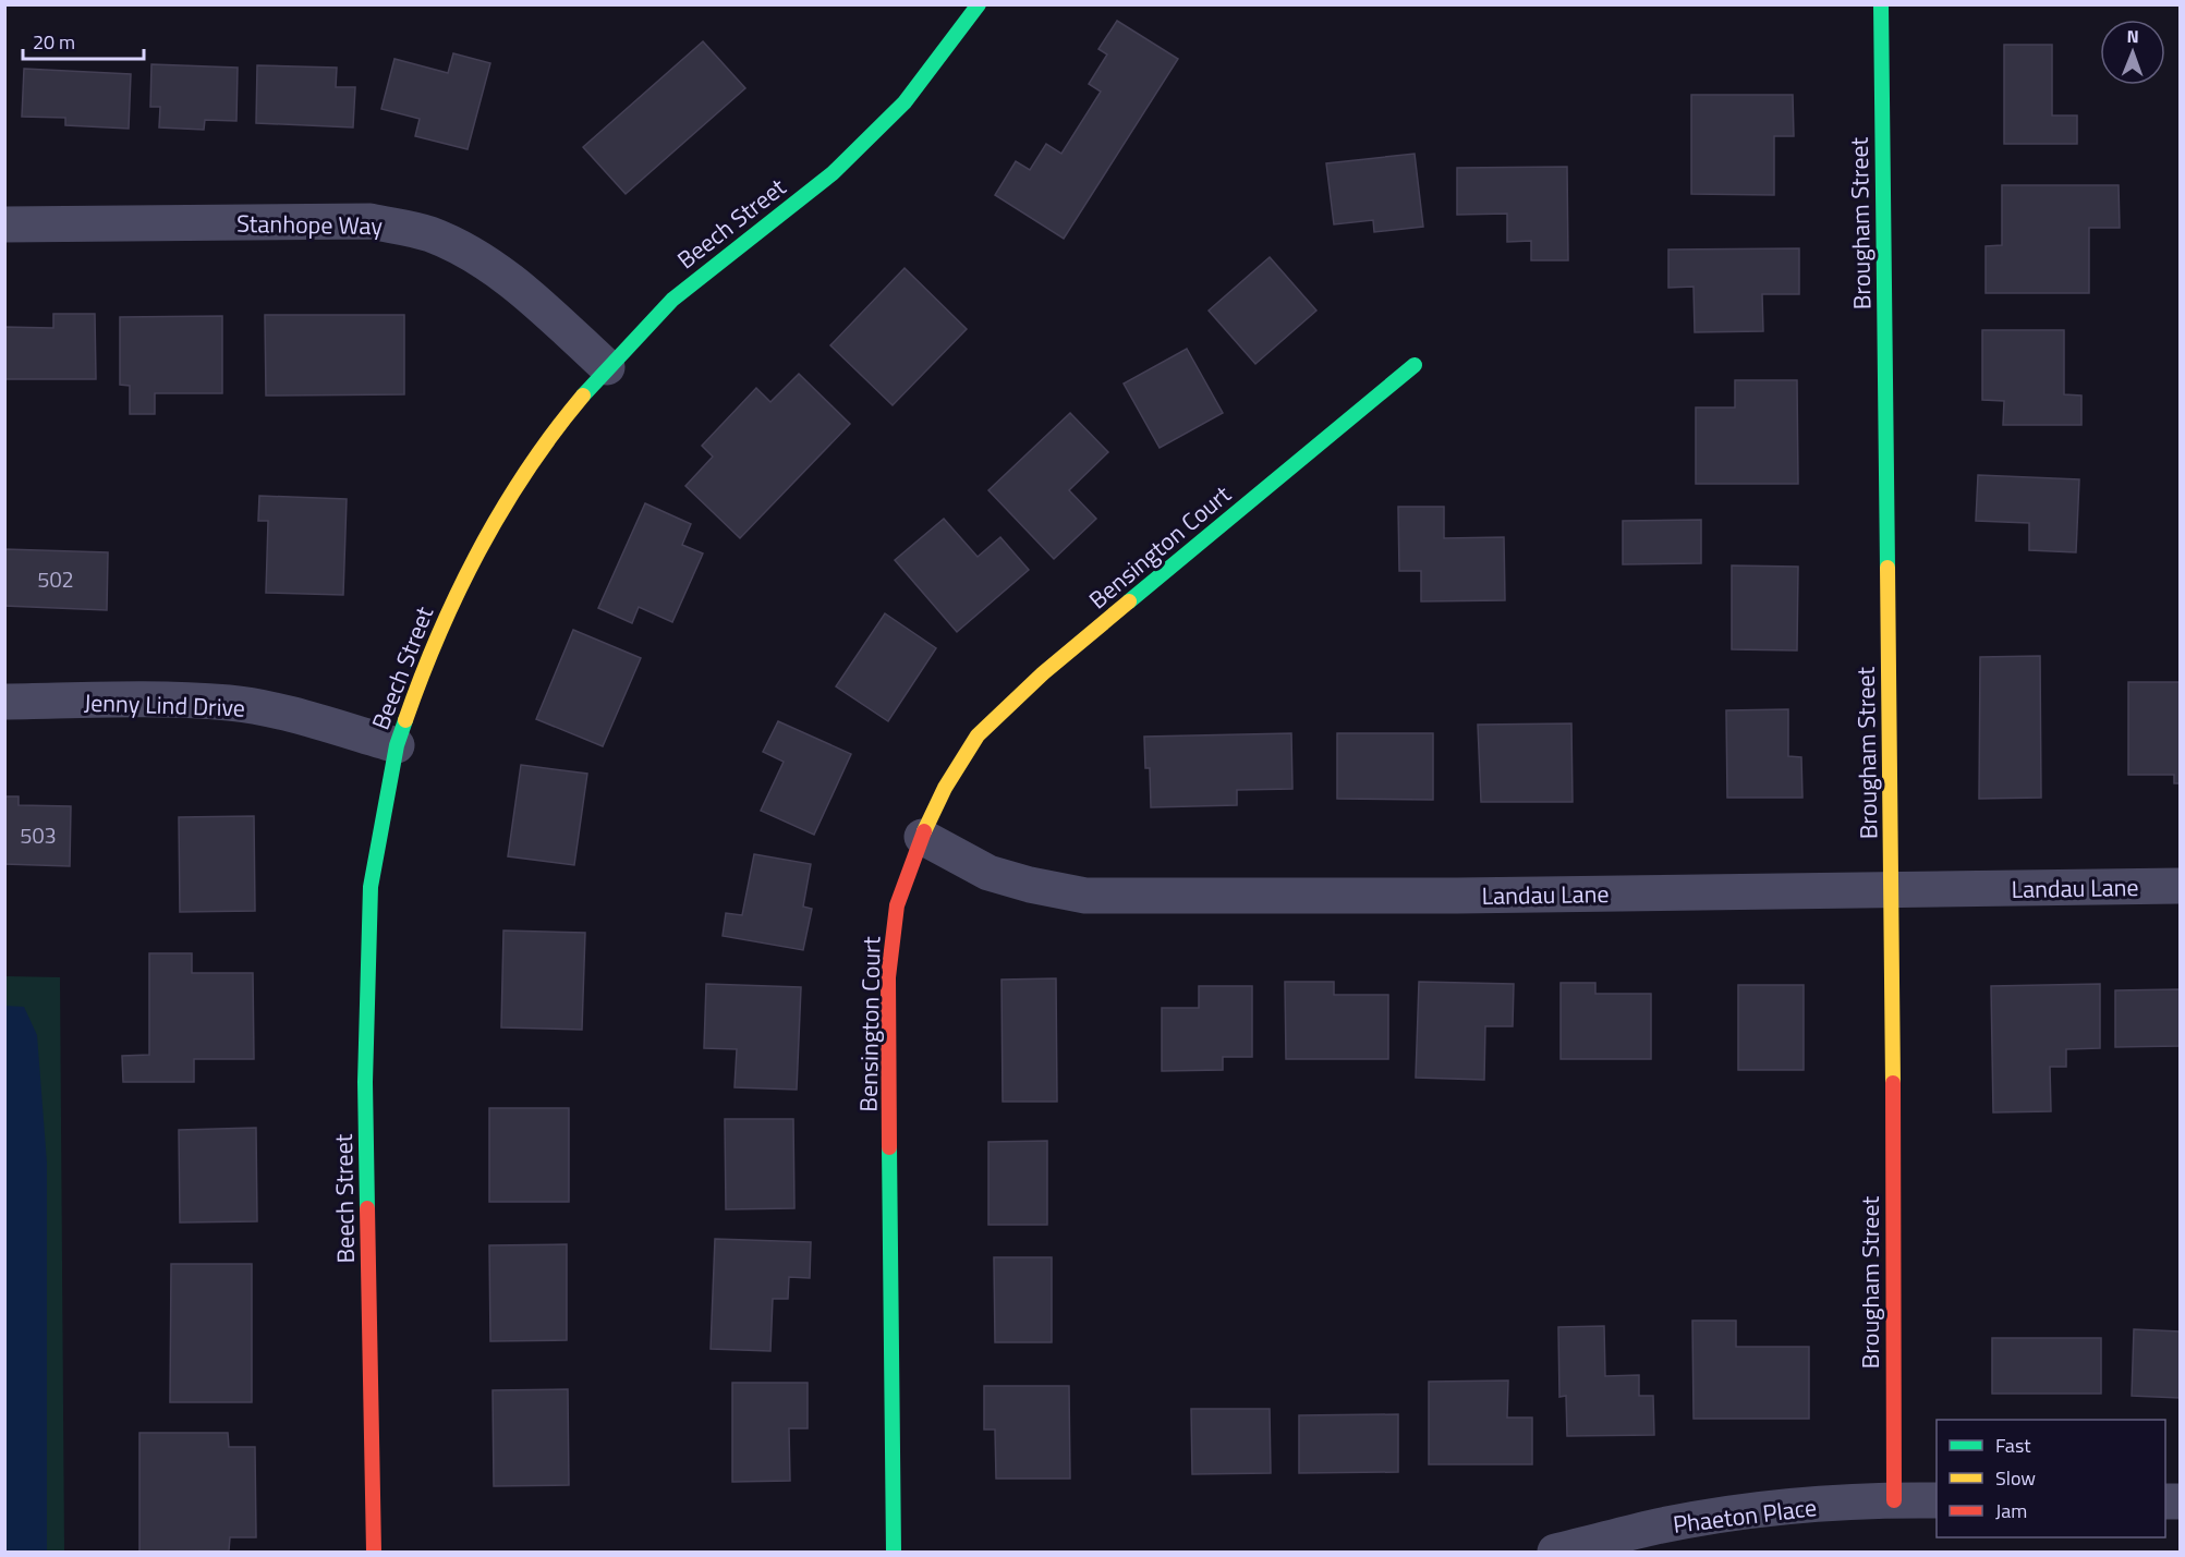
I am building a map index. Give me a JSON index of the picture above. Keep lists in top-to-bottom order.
{
  "streets": {
    "street": [
      "Beech Street",
      "Brougham Street",
      "Stanhope Way",
      "Bensington Court",
      "Jenny Lind Drive",
      "Landau Lane",
      "Phaeton Place"
    ]
  },
  "crossings": [
    ["Beech Street", "Stanhope Way"],
    ["Beech Street", "Jenny Lind Drive"],
    ["Brougham Street", "Landau Lane"],
    ["Brougham Street", "Phaeton Place"],
    ["Bensington Court", "Landau Lane"]
  ],
  "house_numbers": ["502", "503"],
  "legend": ["Fast", "Slow", "Jam"],
  "scale_bar": "20 m",
  "north": "top"
}
